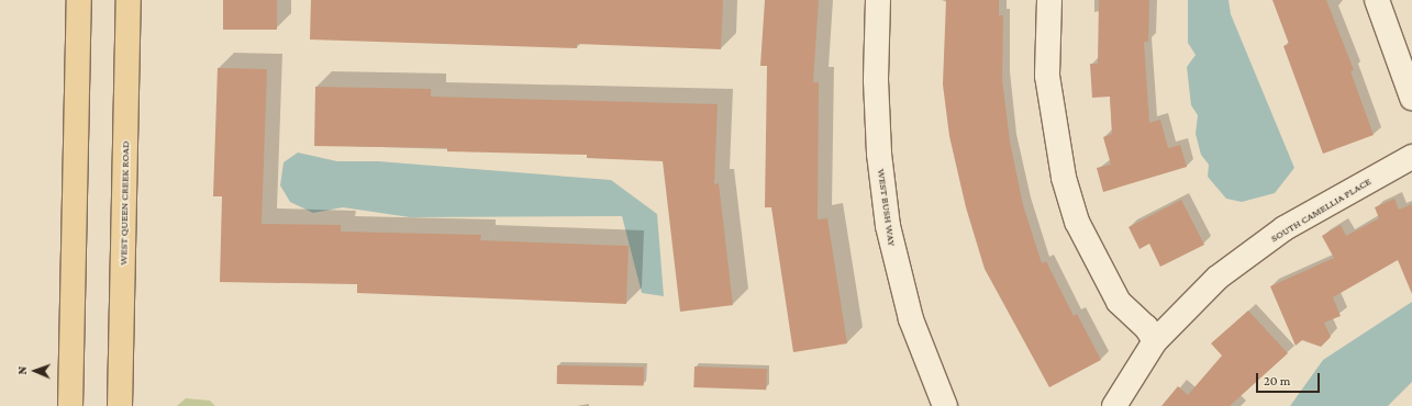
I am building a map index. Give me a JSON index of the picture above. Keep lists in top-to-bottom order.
{
  "streets": {
    "main road": ["WEST QUEEN CREEK ROAD"],
    "street": ["WEST BUSH WAY", "SOUTH CAMELLIA PLACE"]
  },
  "scale_bar": "20 m",
  "north": "left"
}
